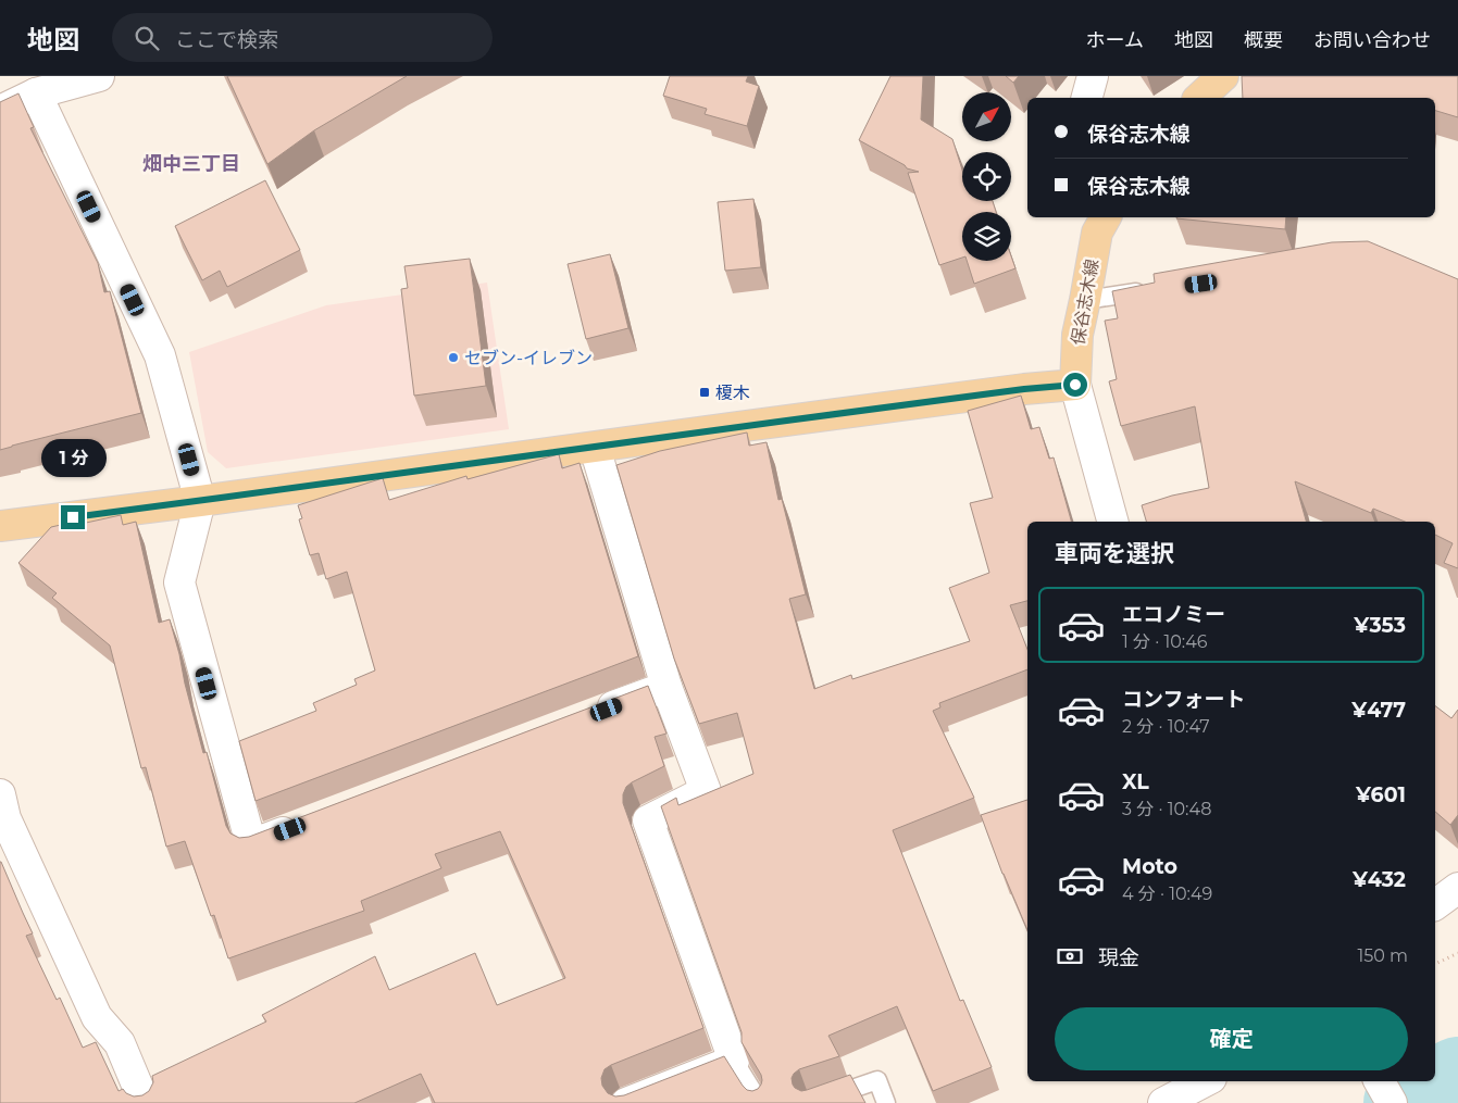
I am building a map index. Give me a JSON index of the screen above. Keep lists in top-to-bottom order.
{
  "streets": {
    "main road": ["保谷志木線"]
  },
  "districts": ["畑中三丁目"],
  "places": {
    "other": ["セブン-イレブン"],
    "transit": ["榎木"]
  },
  "north": "top right",
  "page": {
    "header": "地図",
    "search": "ここで検索",
    "nav": [
      "ホーム",
      "地図",
      "概要",
      "お問い合わせ"
    ],
    "banner": ["保谷志木線", "保谷志木線"],
    "bubble": "1 分",
    "heading": "車両を選択",
    "list": [
      {
        "name": "エコノミー",
        "note": "1 分 · 10:46",
        "value": "¥353"
      },
      {
        "name": "コンフォート",
        "note": "2 分 · 10:47",
        "value": "¥477"
      },
      {
        "name": "XL",
        "note": "3 分 · 10:48",
        "value": "¥601"
      },
      {
        "name": "Moto",
        "note": "4 分 · 10:49",
        "value": "¥432"
      }
    ],
    "pay": ["現金", "150 m"],
    "buttons": "確定"
  }
}
